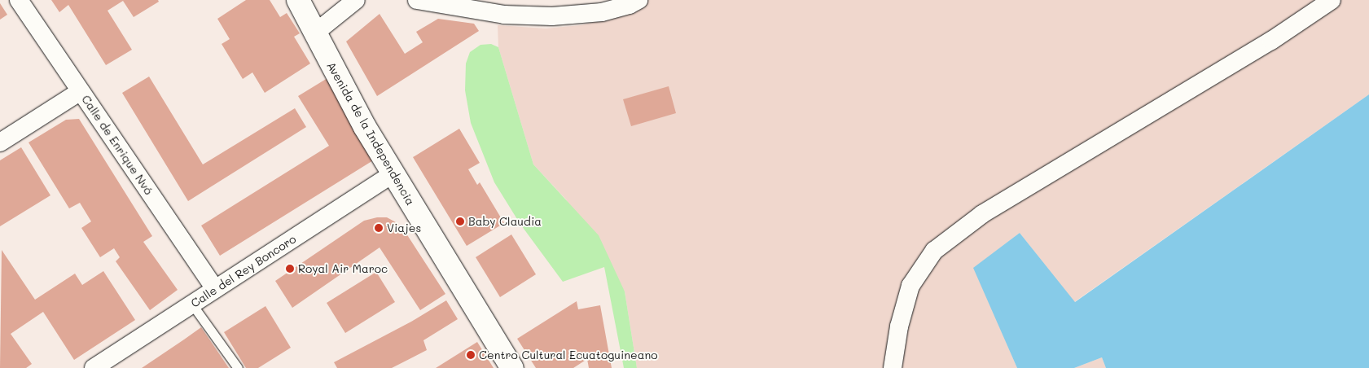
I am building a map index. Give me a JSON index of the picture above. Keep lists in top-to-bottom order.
{
  "streets": {
    "main road": ["Avenida de la Independencia"],
    "street": ["Calle de Enrique Nvó", "Calle del Rey Boncoro"]
  },
  "crossings": [
    ["Avenida de la Independencia", "Calle del Rey Boncoro"],
    ["Calle de Enrique Nvó", "Calle del Rey Boncoro"]
  ],
  "places": [
    "Baby Claudia",
    "Viajes",
    "Royal Air Maroc",
    "Centro Cultural Ecuatoguineano"
  ]
}
